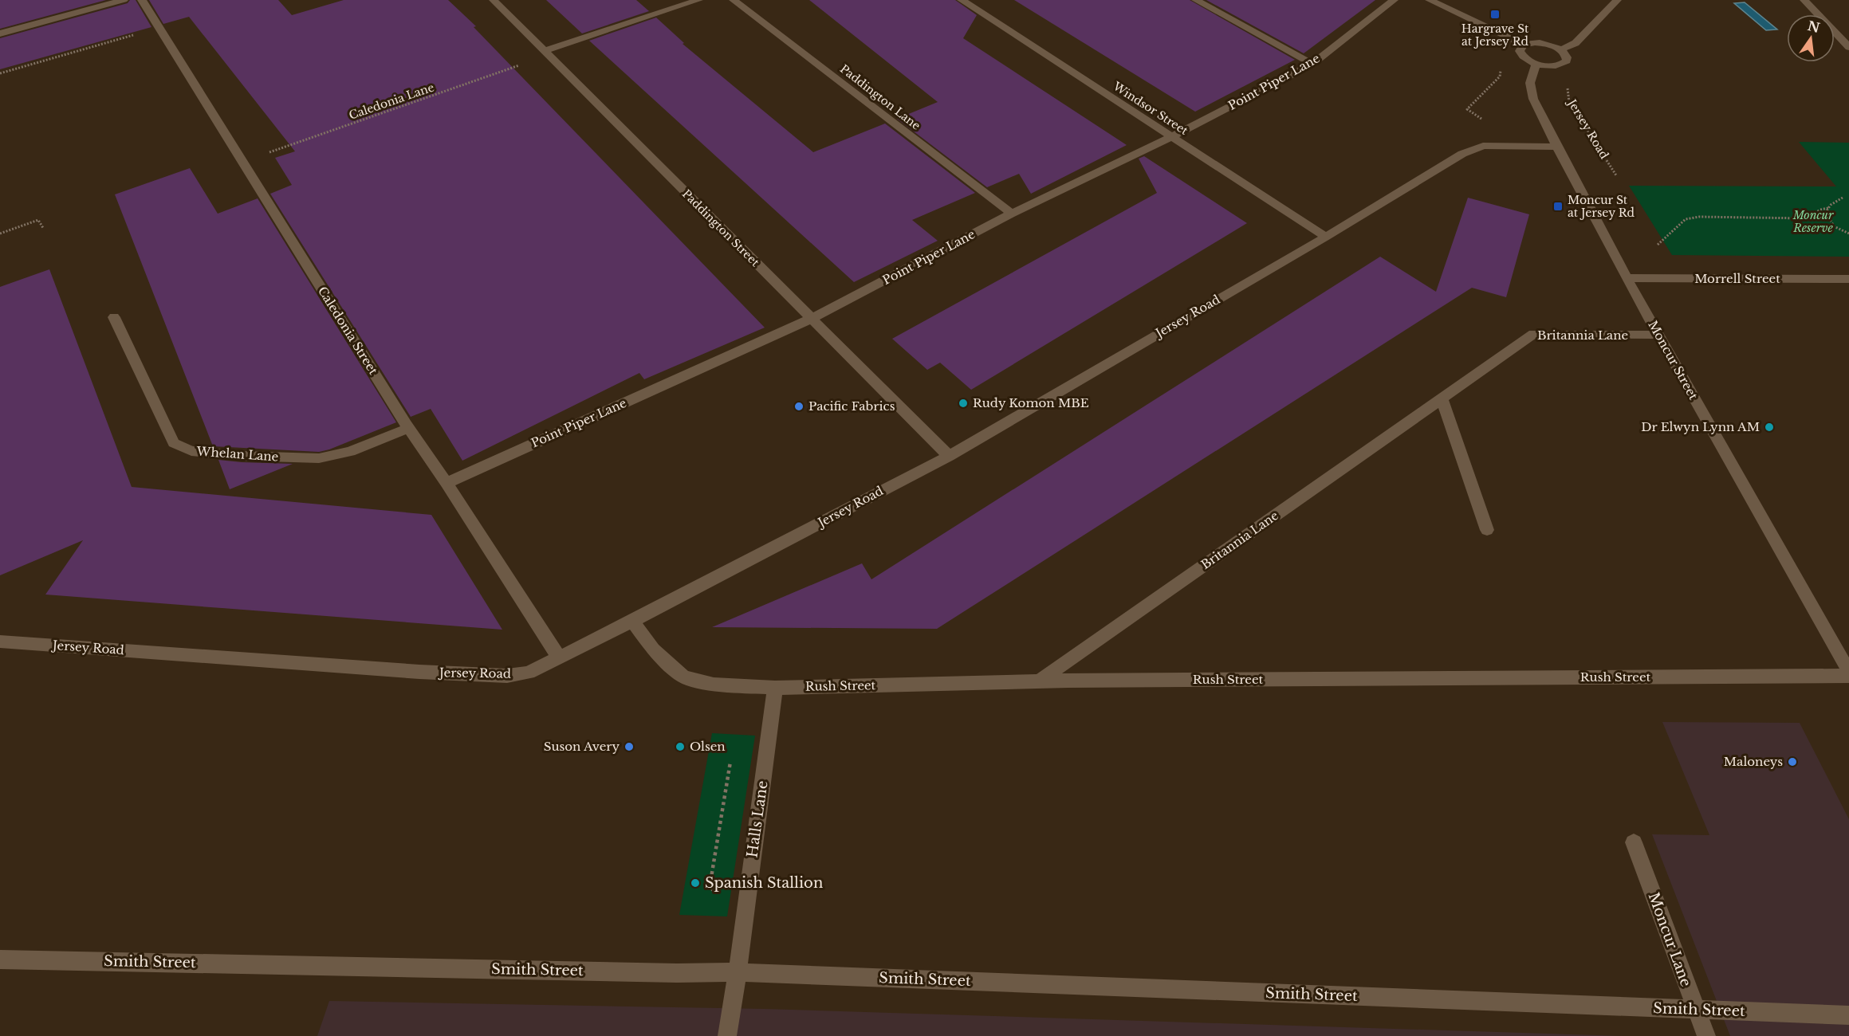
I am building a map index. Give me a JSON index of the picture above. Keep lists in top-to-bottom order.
{
  "streets": {
    "street": [
      "Point Piper Lane",
      "Paddington Lane",
      "Windsor Street",
      "Jersey Road",
      "Paddington Street",
      "Morrell Street",
      "Caledonia Street",
      "Britannia Lane",
      "Moncur Street",
      "Whelan Lane",
      "Rush Street",
      "Halls Lane",
      "Moncur Lane",
      "Smith Street"
    ],
    "path": ["Caledonia Lane"]
  },
  "crossings": [
    ["Point Piper Lane", "Paddington Lane"],
    ["Point Piper Lane", "Windsor Street"],
    ["Point Piper Lane", "Paddington Street"],
    ["Point Piper Lane", "Caledonia Street"],
    ["Caledonia Lane", "Paddington Street"],
    ["Caledonia Lane", "Caledonia Street"],
    ["Windsor Street", "Jersey Road"],
    ["Jersey Road", "Paddington Street"],
    ["Jersey Road", "Caledonia Street"],
    ["Jersey Road", "Moncur Street"],
    ["Jersey Road", "Rush Street"],
    ["Morrell Street", "Moncur Street"],
    ["Caledonia Street", "Whelan Lane"],
    ["Britannia Lane", "Moncur Street"],
    ["Britannia Lane", "Rush Street"],
    ["Rush Street", "Halls Lane"],
    ["Halls Lane", "Smith Street"],
    ["Moncur Lane", "Smith Street"]
  ],
  "parks": ["Moncur Reserve"],
  "places": {
    "transit": ["Hargrave St at Jersey Rd", "Moncur St at Jersey Rd"],
    "other": [
      "Rudy Komon MBE",
      "Pacific Fabrics",
      "Dr Elwyn Lynn AM",
      "Suson Avery",
      "Olsen",
      "Maloneys",
      "Spanish Stallion"
    ]
  },
  "north": "top"
}
